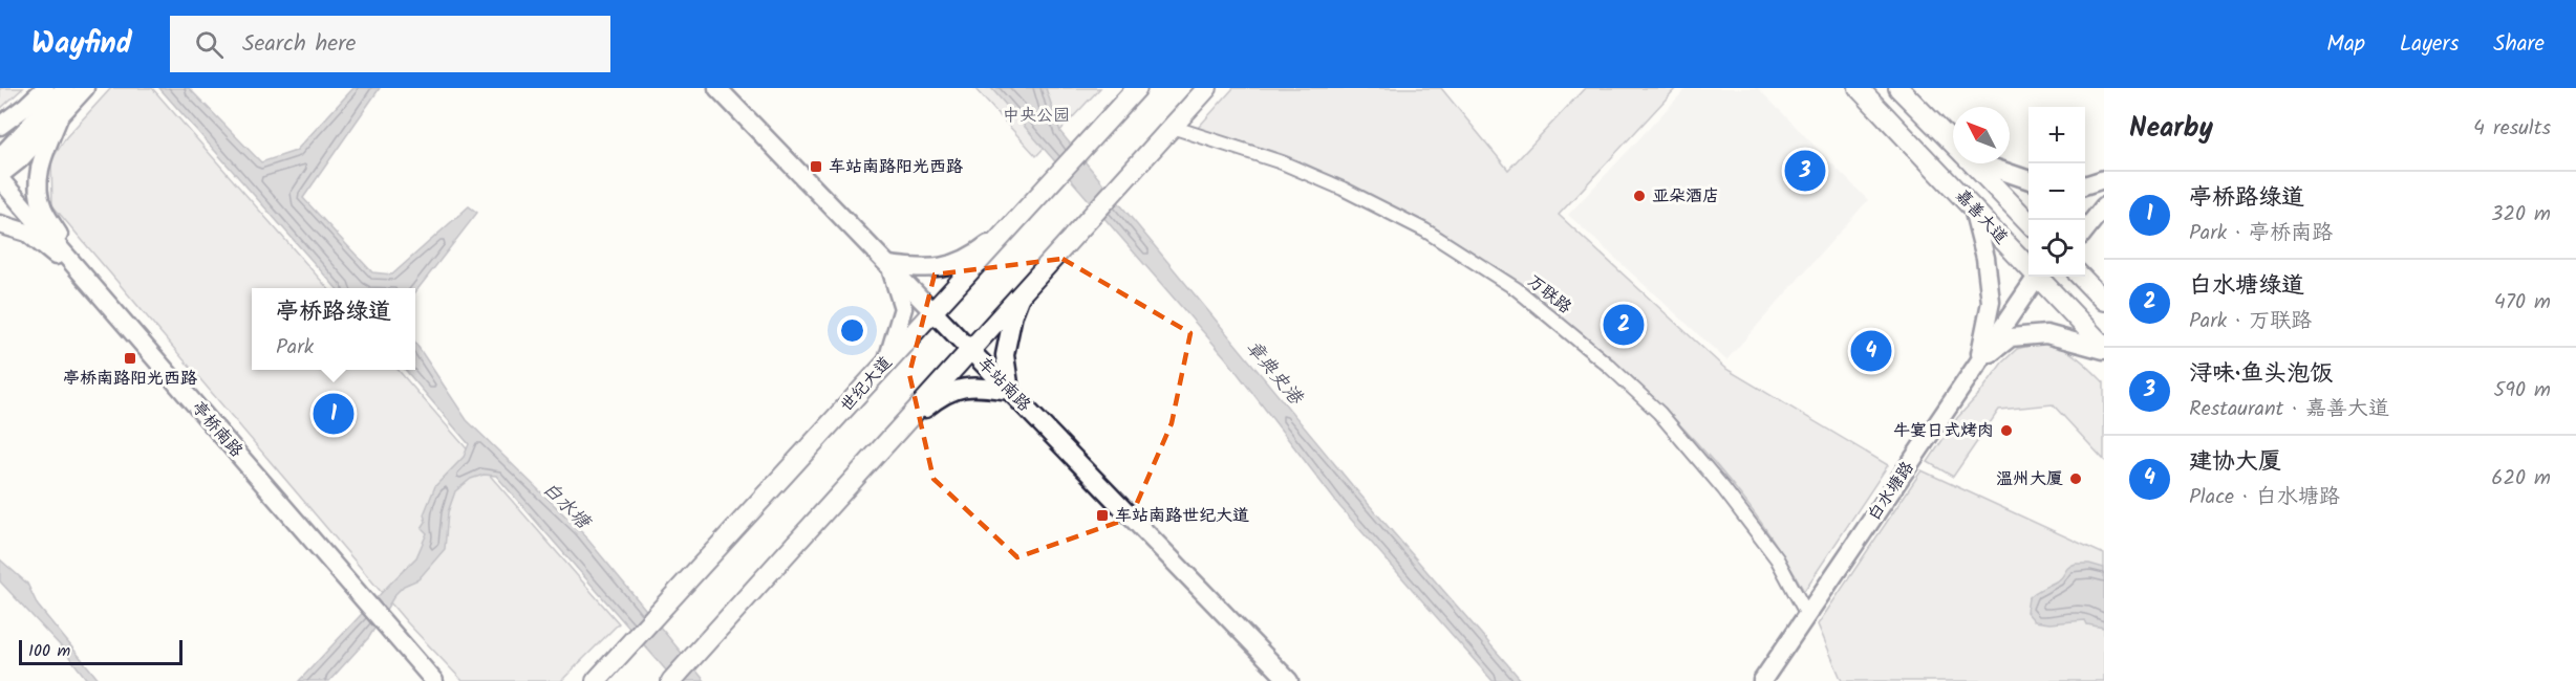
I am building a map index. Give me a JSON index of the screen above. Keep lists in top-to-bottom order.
{
  "streets": {
    "main road": ["嘉善大道", "世纪大道"],
    "street": [
      "万联路",
      "车站南路",
      "亭桥南路",
      "白水塘路"
    ]
  },
  "crossings": [
    ["万联路", "白水塘路"],
    ["世纪大道", "车站南路"]
  ],
  "water": ["章典史港", "白水塘"],
  "parks": ["中央公园"],
  "places": {
    "transit": ["车站南路阳光西路", "亭桥南路阳光西路", "车站南路世纪大道"],
    "other": ["亚朵酒店", "牛宴日式烤肉", "温州大厦"]
  },
  "scale_bar": "100 m",
  "north": "top left",
  "page": {
    "header": "Wayfind",
    "search": "Search here",
    "nav": ["Map", "Layers", "Share"],
    "heading": ["Nearby", "4 results"],
    "map_buttons": ["+", "−"],
    "pins": [
      "3",
      "2",
      "4",
      "1"
    ],
    "list": [
      {
        "mark": "1",
        "name": "亭桥路绿道",
        "note": "Park · 亭桥南路",
        "value": "320 m"
      },
      {
        "mark": "2",
        "name": "白水塘绿道",
        "note": "Park · 万联路",
        "value": "470 m"
      },
      {
        "mark": "3",
        "name": "浔味·鱼头泡饭",
        "note": "Restaurant · 嘉善大道",
        "value": "590 m"
      },
      {
        "mark": "4",
        "name": "建协大厦",
        "note": "Place · 白水塘路",
        "value": "620 m"
      }
    ],
    "popup": ["亭桥路绿道", "Park"],
    "scale": "100 m"
  }
}
